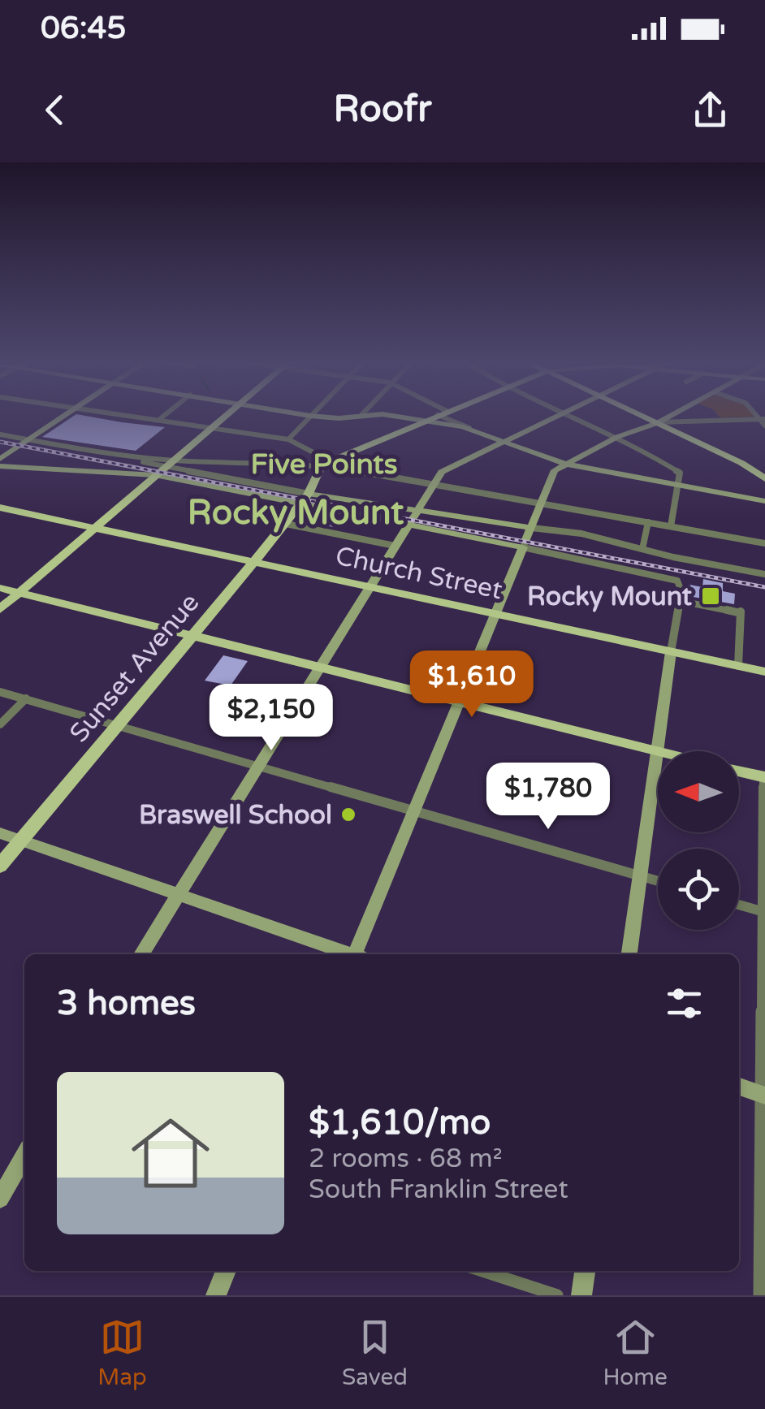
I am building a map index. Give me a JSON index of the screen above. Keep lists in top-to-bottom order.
{
  "streets": {
    "main road": ["Church Street", "Sunset Avenue"]
  },
  "crossings": [
    ["Church Street", "Sunset Avenue"]
  ],
  "districts": ["Five Points", "Rocky Mount"],
  "places": {
    "transit": ["Rocky Mount"],
    "other": ["Braswell School"]
  },
  "north": "left",
  "page": {
    "status": "06:45",
    "header": "Roofr",
    "price": ["$1,610", "$2,150", "$1,780"],
    "heading": "3 homes",
    "list": [
      {
        "name": "$1,610/mo",
        "note": "2 rooms · 68 m² · South Franklin Street"
      }
    ],
    "tabs": ["Map", "Saved", "Home"]
  }
}
